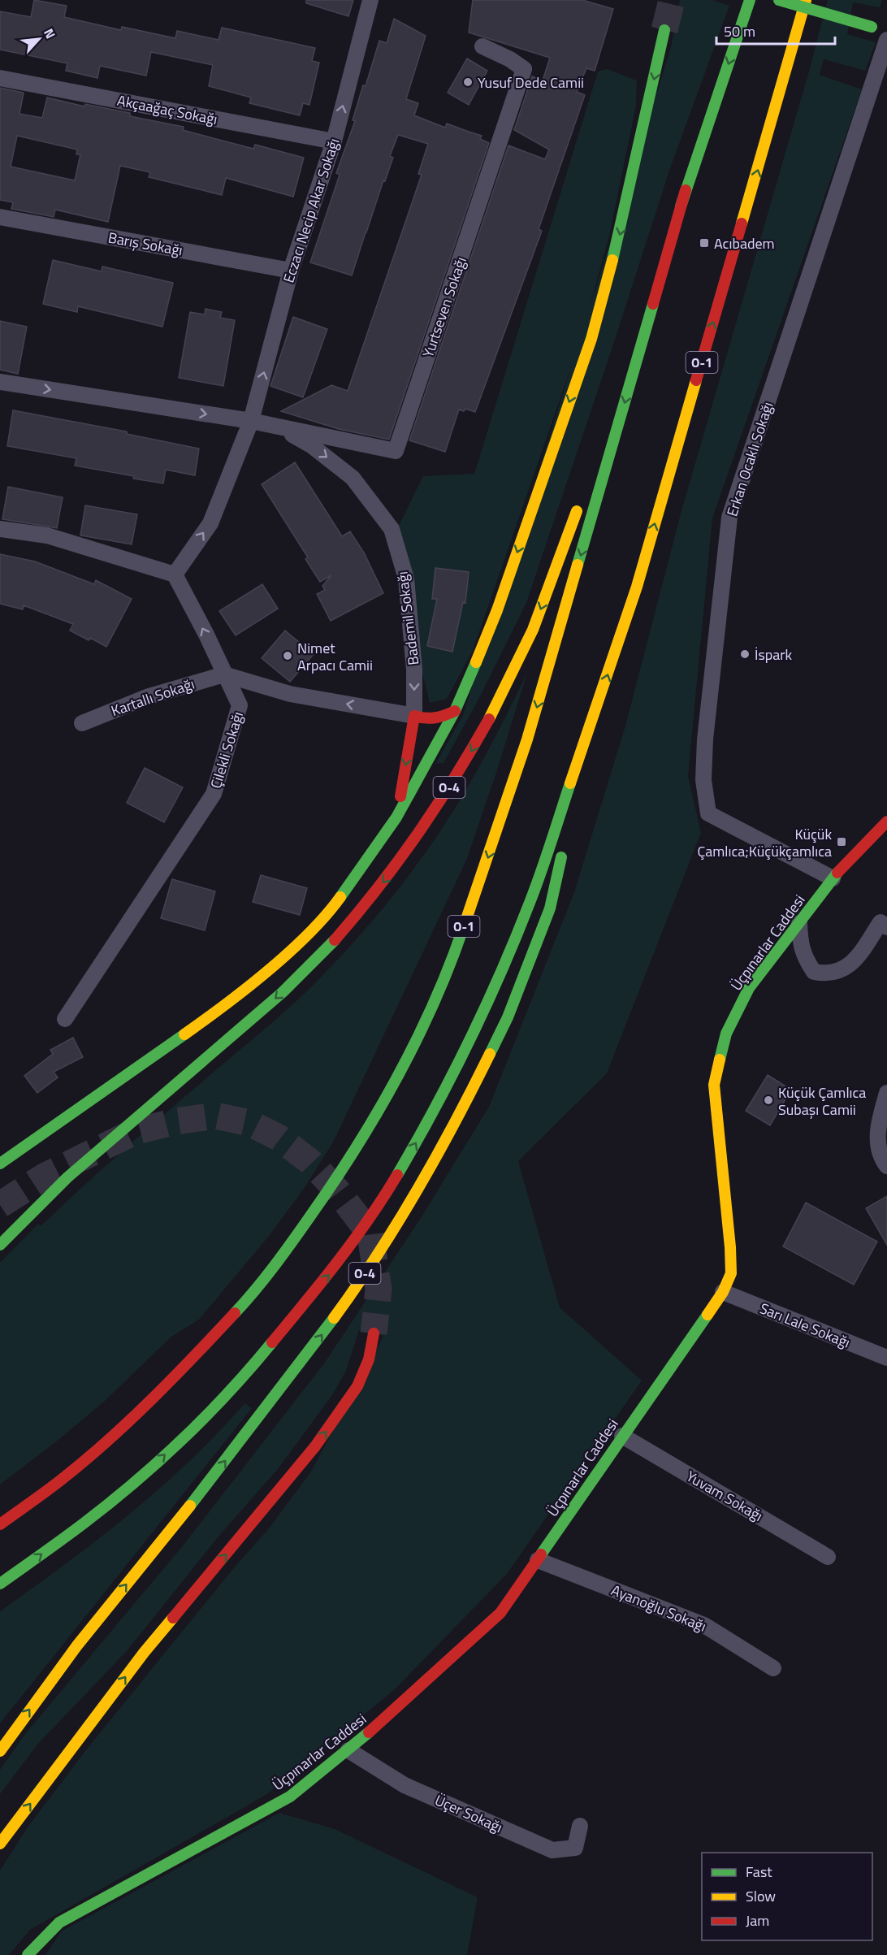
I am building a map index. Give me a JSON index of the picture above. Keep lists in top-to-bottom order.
{
  "streets": {
    "main road": ["O-1", "O-4", "Üçpınarlar Caddesi"],
    "street": [
      "Akçaağaç Sokağı",
      "Eczacı Necip Akar Sokağı",
      "Barış Sokağı",
      "Yurtseven Sokağı",
      "Erkan Ocaklı Sokağı",
      "Bademil Sokağı",
      "Kartallı Sokağı",
      "Çilekli Sokağı",
      "Sarı Lale Sokağı",
      "Yuvam Sokağı",
      "Ayanoğlu Sokağı",
      "Üçer Sokağı"
    ]
  },
  "crossings": [
    ["Akçaağaç Sokağı", "Eczacı Necip Akar Sokağı"],
    ["Eczacı Necip Akar Sokağı", "Barış Sokağı"],
    ["Eczacı Necip Akar Sokağı", "Yurtseven Sokağı"],
    ["Eczacı Necip Akar Sokağı", "Bademil Sokağı"],
    ["Eczacı Necip Akar Sokağı", "Çilekli Sokağı"],
    ["Yurtseven Sokağı", "Bademil Sokağı"],
    ["Erkan Ocaklı Sokağı", "Üçpınarlar Caddesi"],
    ["Kartallı Sokağı", "Çilekli Sokağı"],
    ["Üçpınarlar Caddesi", "Sarı Lale Sokağı"],
    ["Üçpınarlar Caddesi", "Yuvam Sokağı"],
    ["Üçpınarlar Caddesi", "Ayanoğlu Sokağı"],
    ["Üçpınarlar Caddesi", "Üçer Sokağı"]
  ],
  "one_way": ["Eczacı Necip Akar Sokağı", "Bademil Sokağı"],
  "places": {
    "other": [
      "Yusuf Dede Camii",
      "İspark",
      "Nimet Arpacı Camii",
      "Küçük Çamlıca Subaşı Camii"
    ],
    "transit": ["Acıbadem", "Küçük Çamlıca;Küçükçamlıca"]
  },
  "legend": ["Fast", "Slow", "Jam"],
  "scale_bar": "50 m",
  "north": "top right"
}
